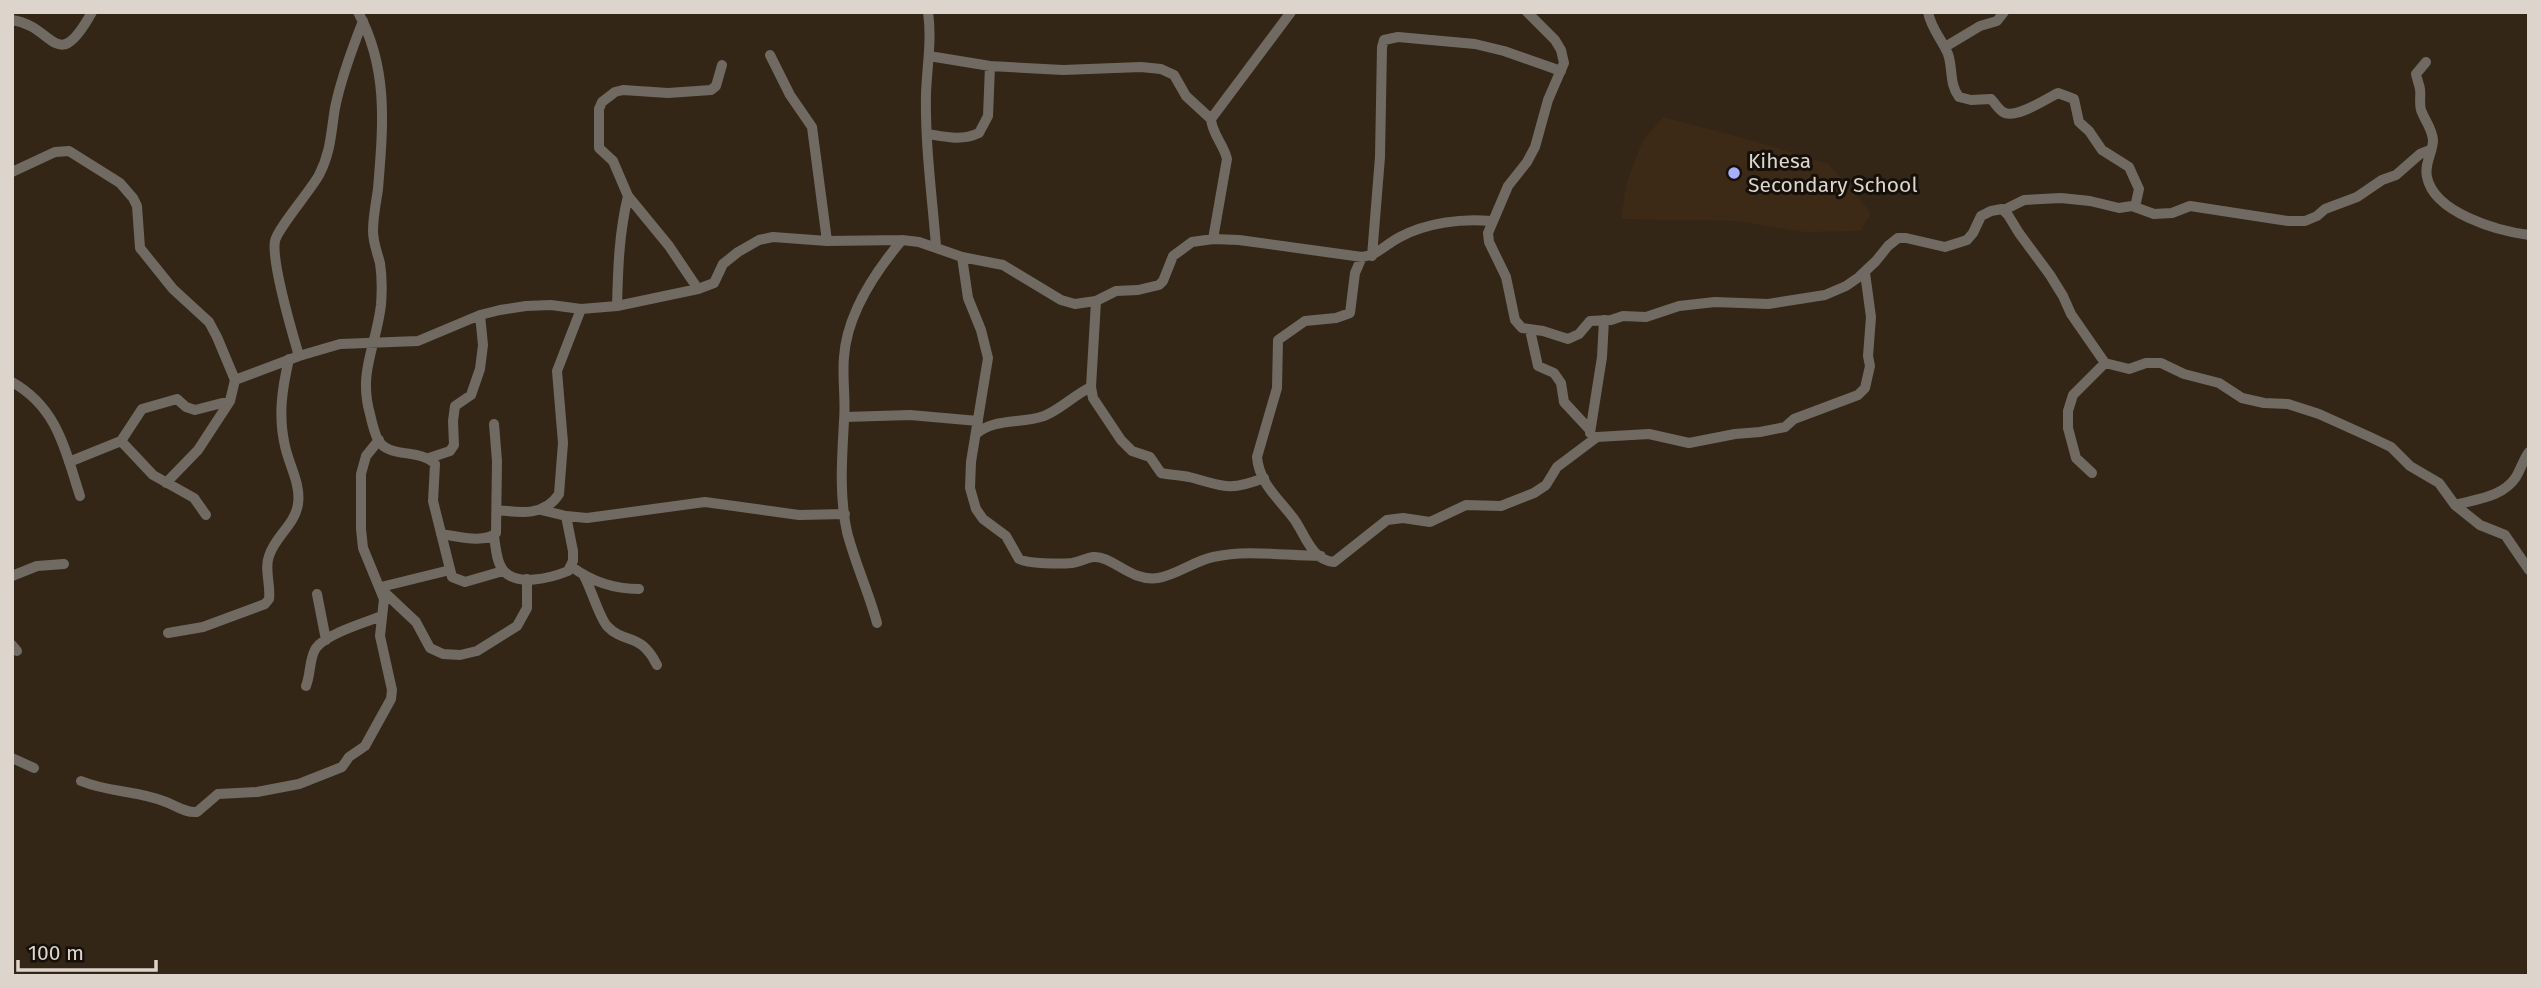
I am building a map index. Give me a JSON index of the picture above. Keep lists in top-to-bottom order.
{
  "places": ["Kihesa Secondary School"],
  "scale_bar": "100 m"
}
